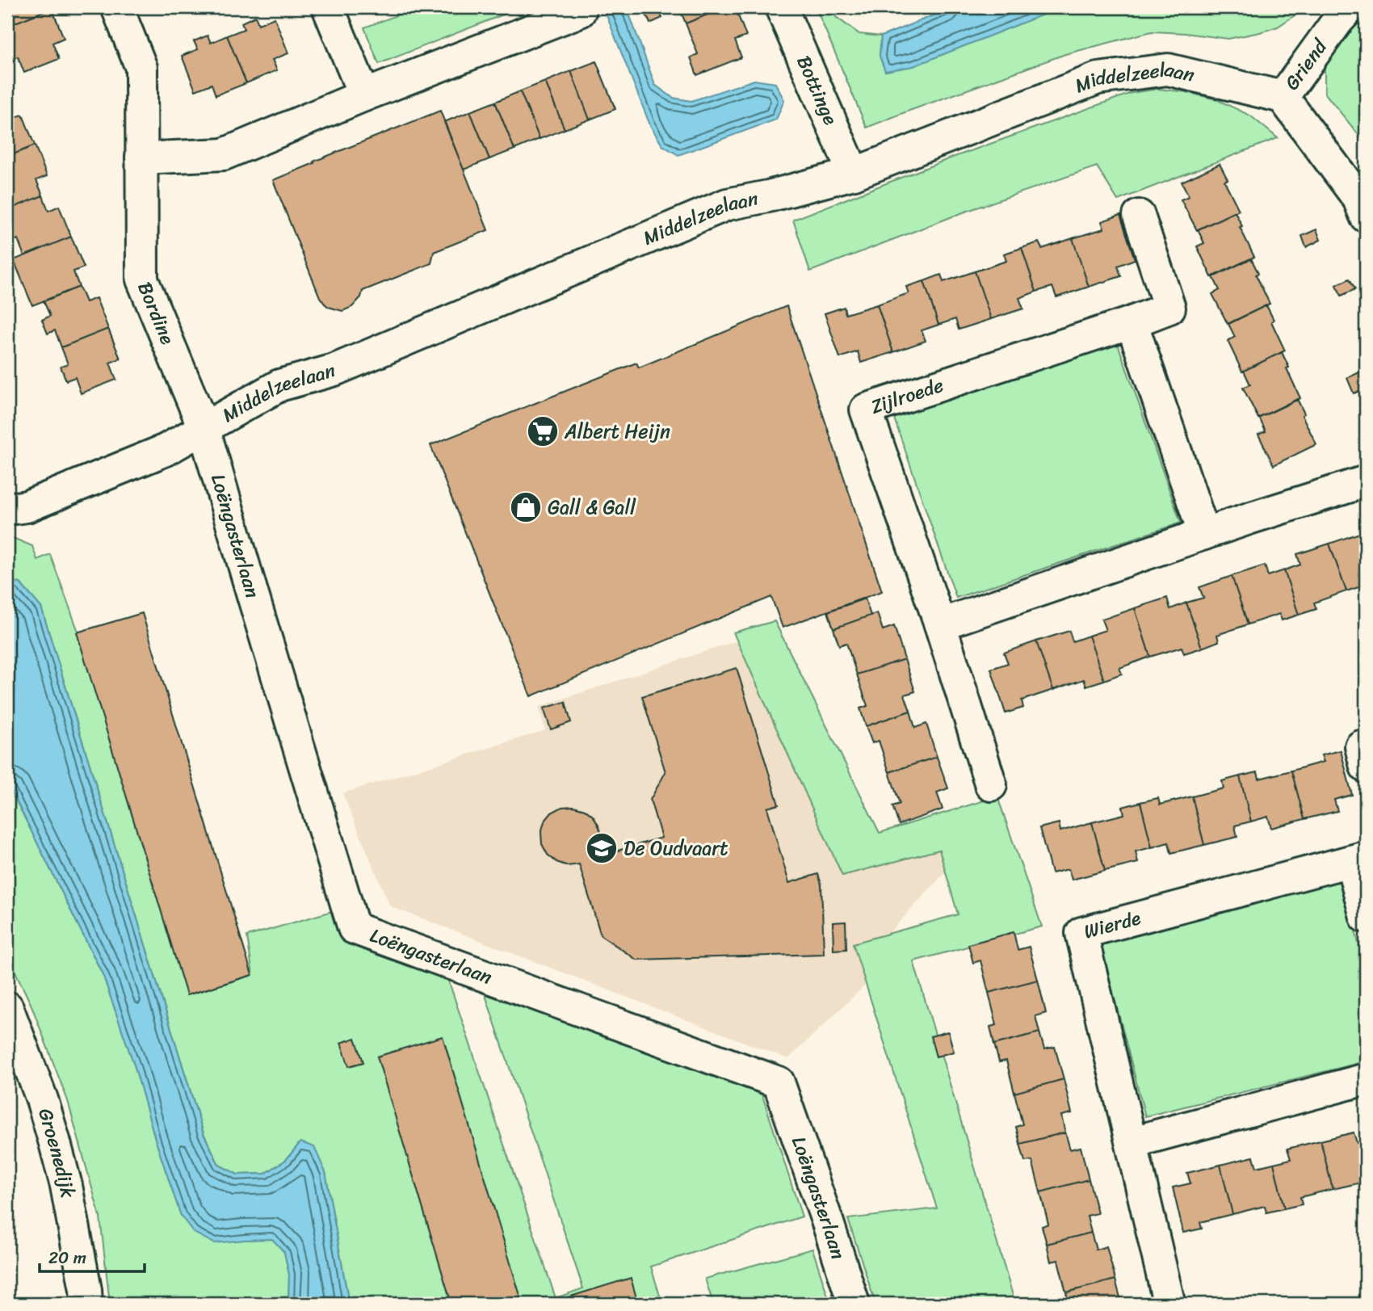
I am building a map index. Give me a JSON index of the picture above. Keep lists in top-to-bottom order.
{
  "streets": {
    "street": [
      "Griend",
      "Middelzeelaan",
      "Bottinge",
      "Bordine",
      "Zijlroede",
      "Loëngasterlaan",
      "Wierde",
      "Groenedijk"
    ]
  },
  "crossings": [
    ["Griend", "Middelzeelaan"],
    ["Middelzeelaan", "Bottinge"],
    ["Middelzeelaan", "Bordine"],
    ["Middelzeelaan", "Loëngasterlaan"],
    ["Bordine", "Loëngasterlaan"]
  ],
  "places": {
    "supermarket": ["Albert Heijn"],
    "shop": ["Gall & Gall"],
    "school or university": ["De Oudvaart"]
  },
  "scale_bar": "20 m"
}
